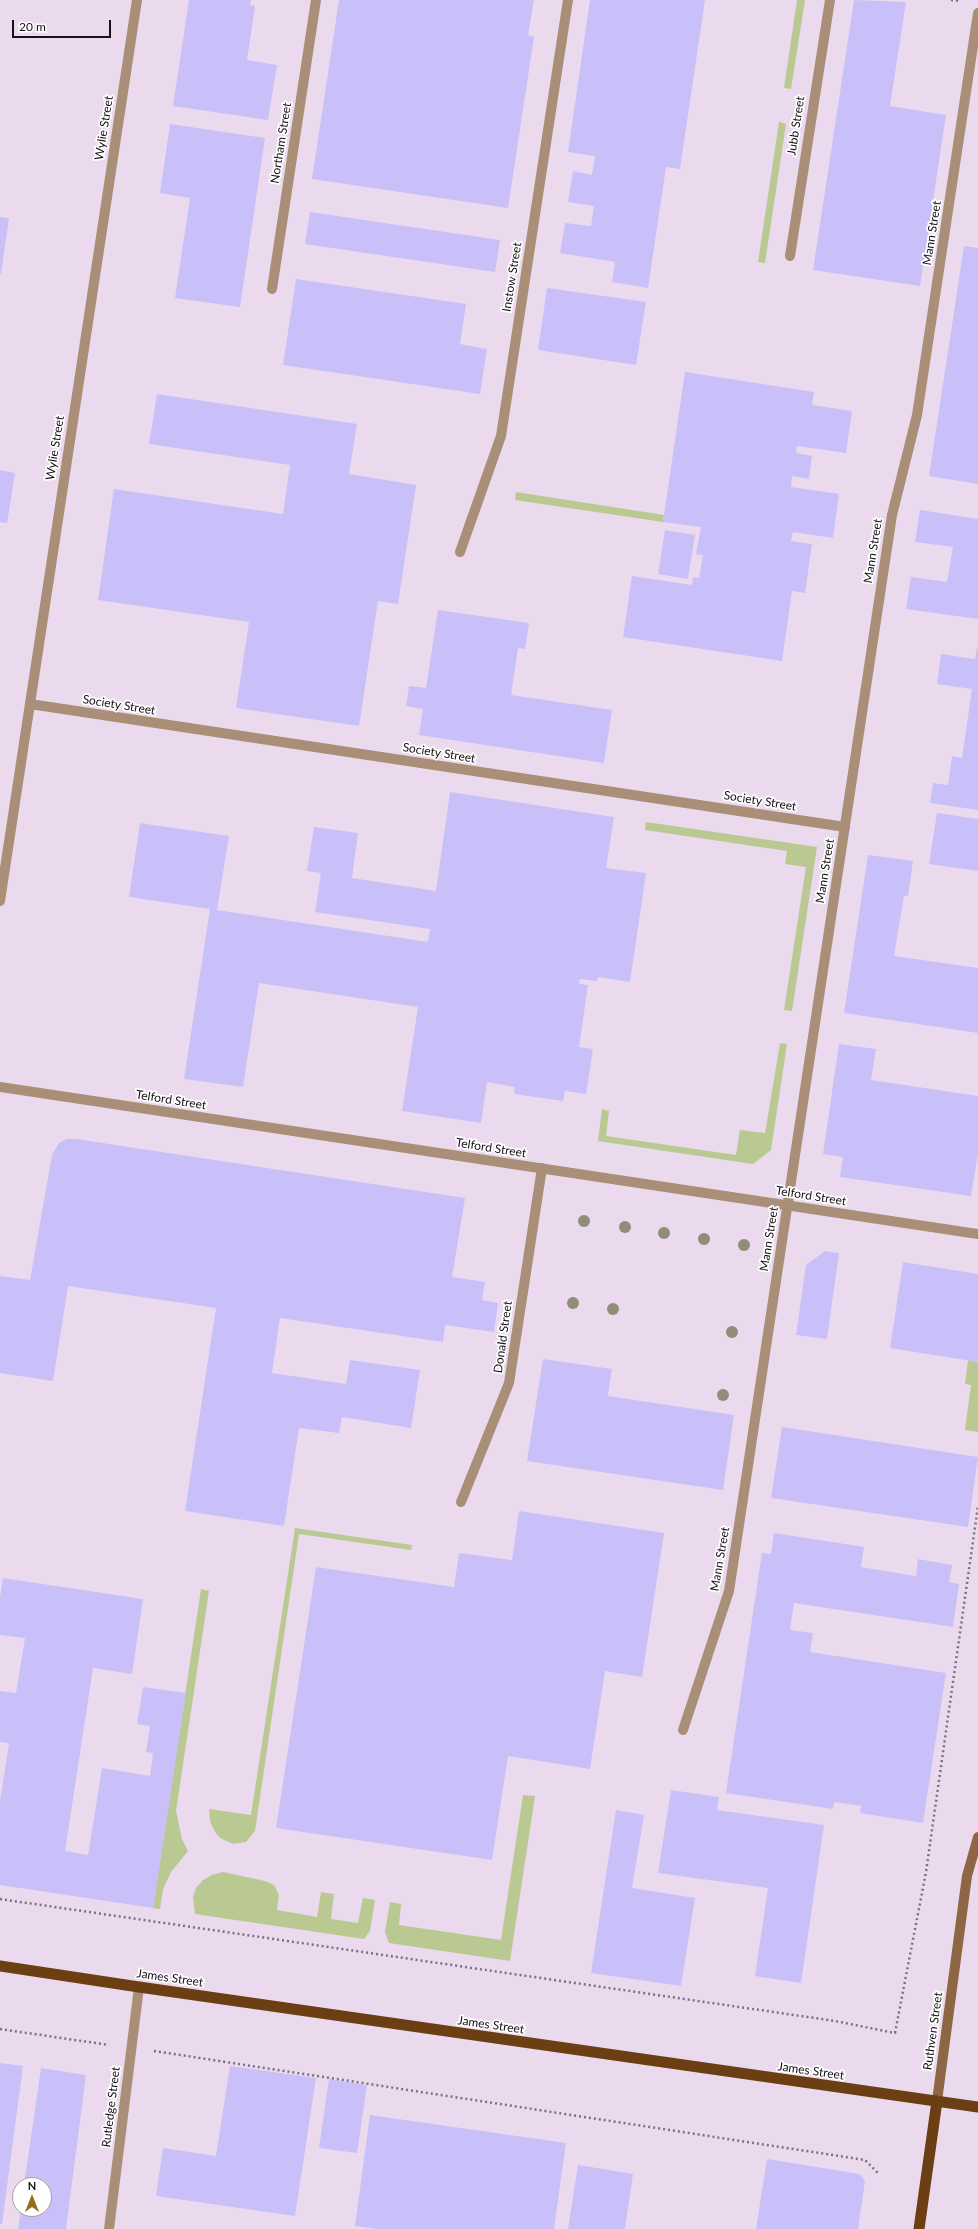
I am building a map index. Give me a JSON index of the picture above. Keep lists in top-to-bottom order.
{
  "streets": {
    "highway": ["James Street", "Ruthven Street"],
    "street": [
      "Jubb Street",
      "Wylie Street",
      "Northam Street",
      "Mann Street",
      "Instow Street",
      "Society Street",
      "Telford Street",
      "Donald Street",
      "Rutledge Street"
    ]
  },
  "crossings": [
    ["Wylie Street", "Society Street"],
    ["Mann Street", "Society Street"],
    ["Mann Street", "Telford Street"],
    ["Telford Street", "Donald Street"],
    ["James Street", "Ruthven Street"],
    ["James Street", "Rutledge Street"]
  ],
  "scale_bar": "20 m",
  "north": "top"
}
